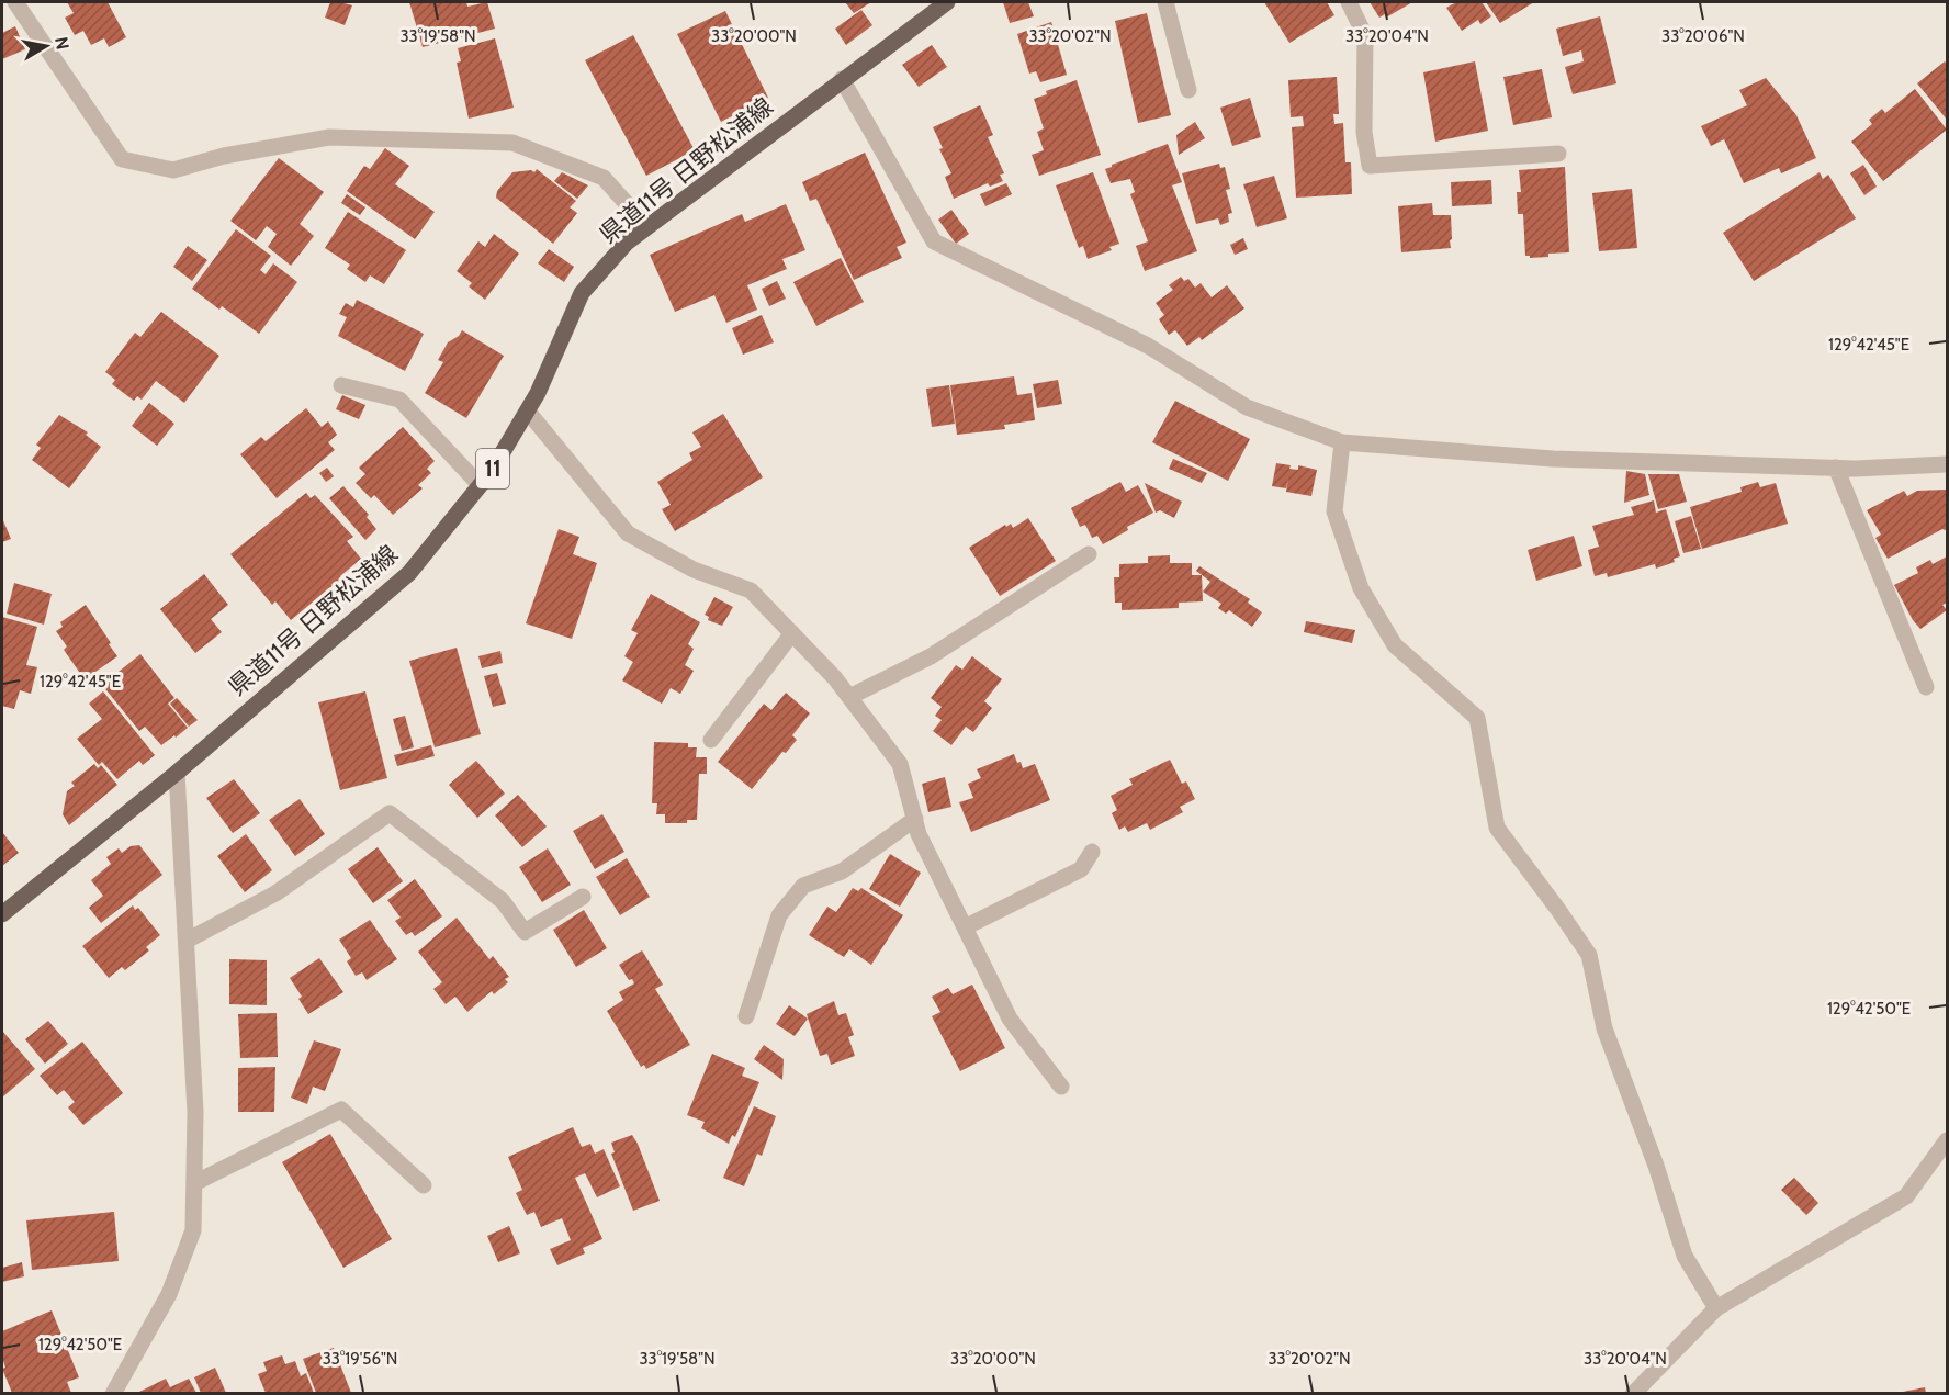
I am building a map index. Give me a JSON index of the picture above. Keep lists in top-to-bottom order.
{
  "streets": {
    "main road": ["県道11号 日野松浦線", "11"]
  },
  "north": "right",
  "coordinates": [
    "33°19'58\"N",
    "33°20'00\"N",
    "33°20'02\"N",
    "33°20'04\"N",
    "33°20'06\"N",
    "129°42'45\"E",
    "129°42'50\"E",
    "33°19'56\"N"
  ]
}
